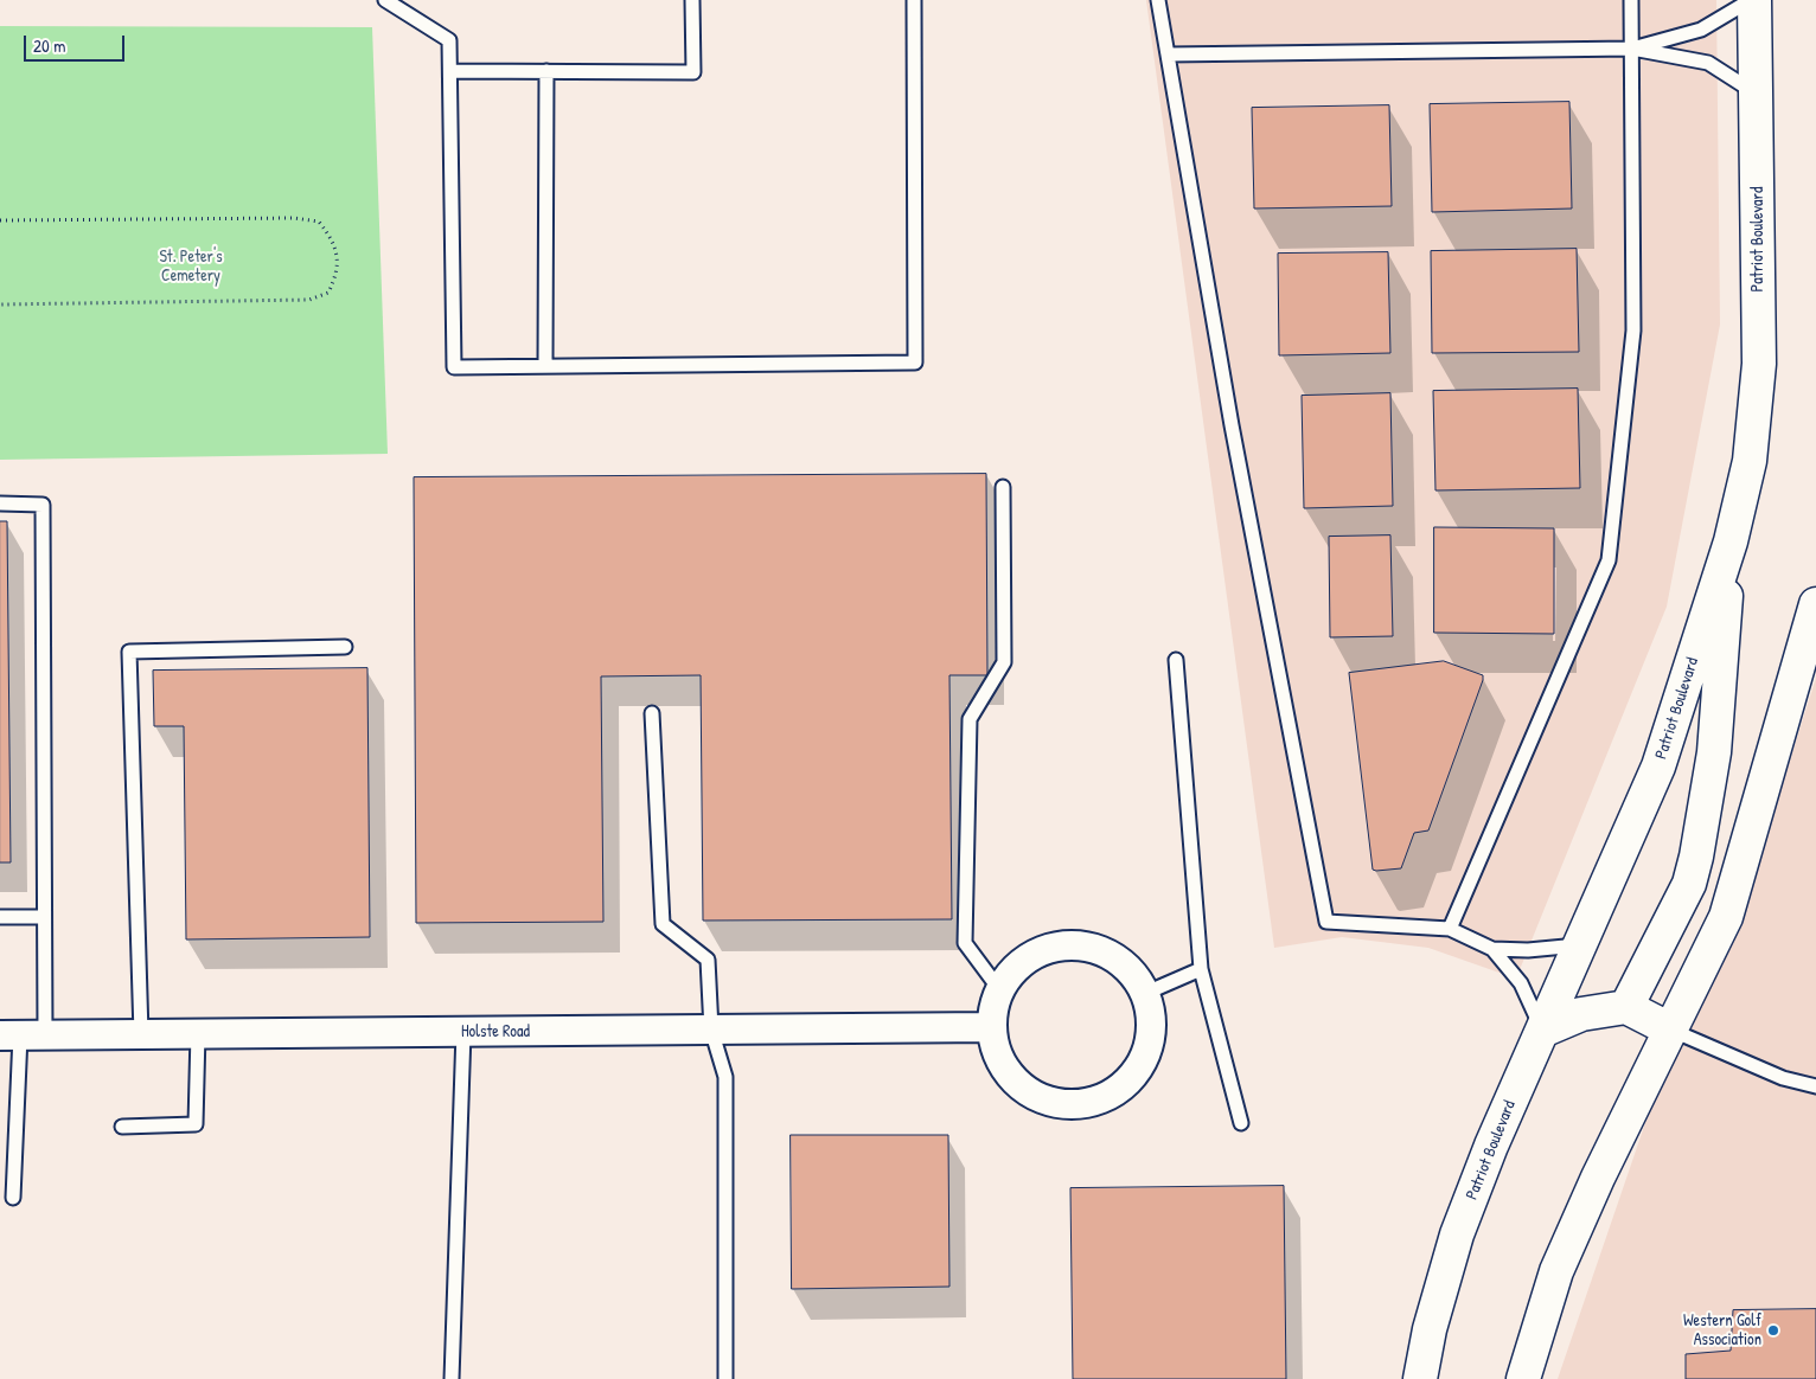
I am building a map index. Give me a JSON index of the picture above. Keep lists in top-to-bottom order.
{
  "streets": {
    "main road": ["Patriot Boulevard"],
    "street": ["Holste Road"]
  },
  "parks": ["St. Peter's Cemetery"],
  "places": ["Western Golf Association"],
  "scale_bar": "20 m"
}
